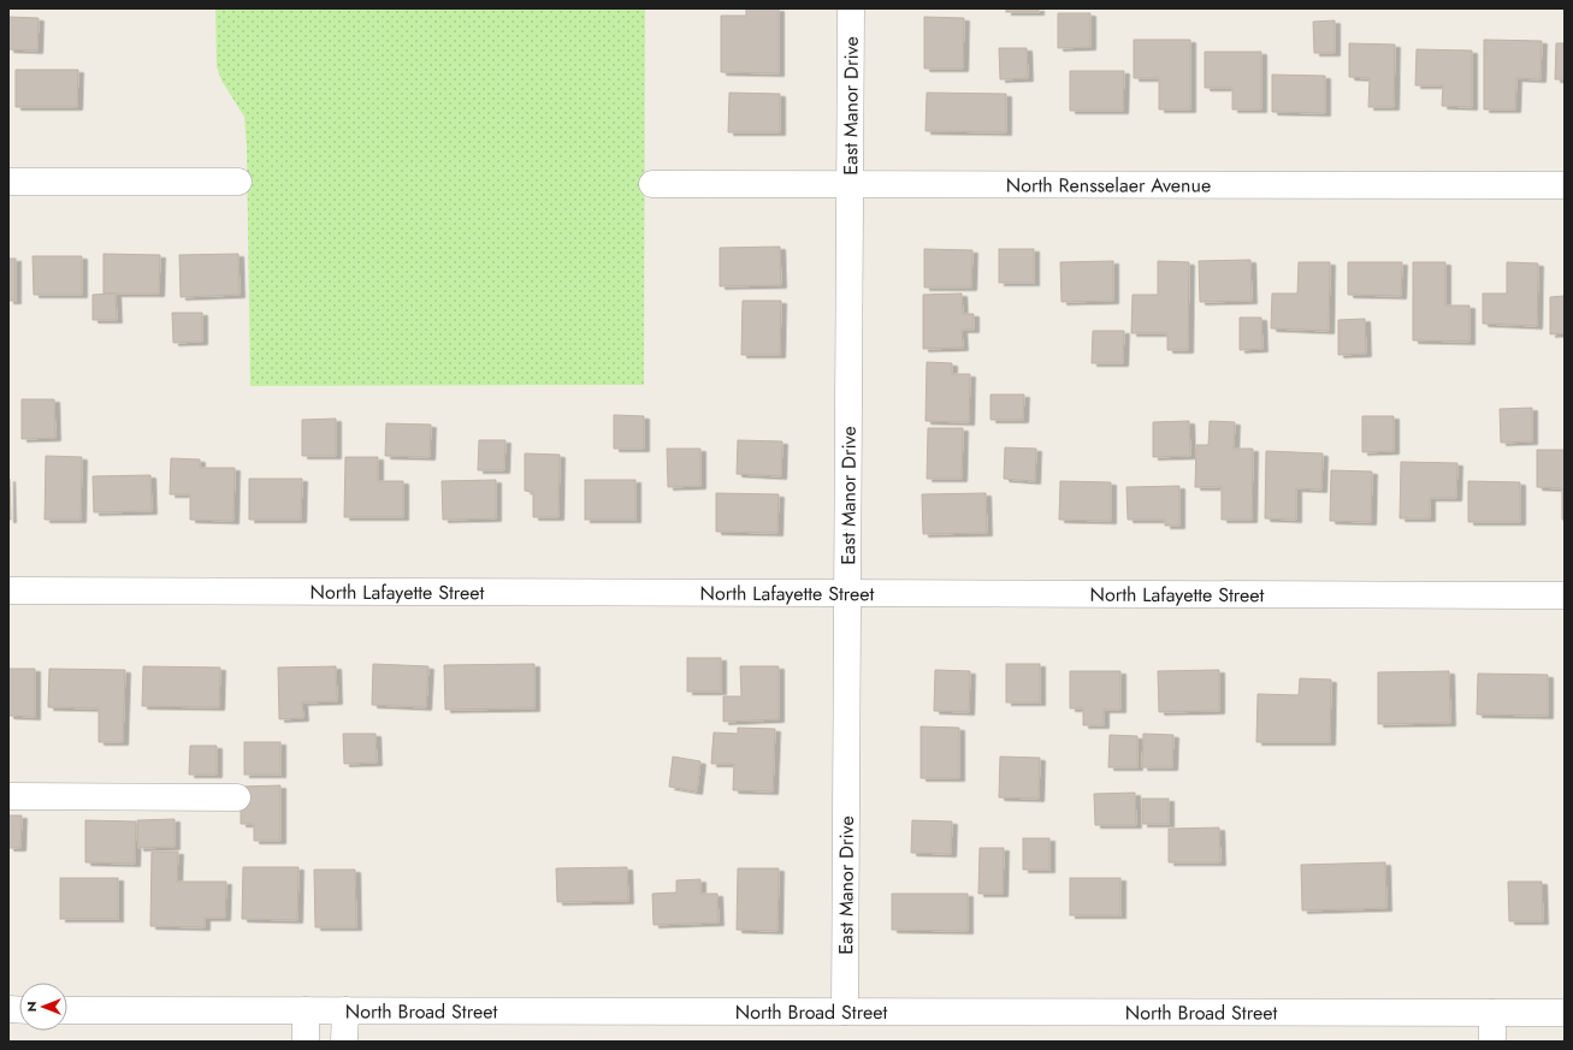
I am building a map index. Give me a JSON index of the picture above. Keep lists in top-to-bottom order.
{
  "streets": {
    "street": [
      "East Manor Drive",
      "North Rensselaer Avenue",
      "North Lafayette Street",
      "North Broad Street"
    ]
  },
  "crossings": [
    ["East Manor Drive", "North Rensselaer Avenue"],
    ["East Manor Drive", "North Lafayette Street"],
    ["East Manor Drive", "North Broad Street"]
  ],
  "north": "left"
}
